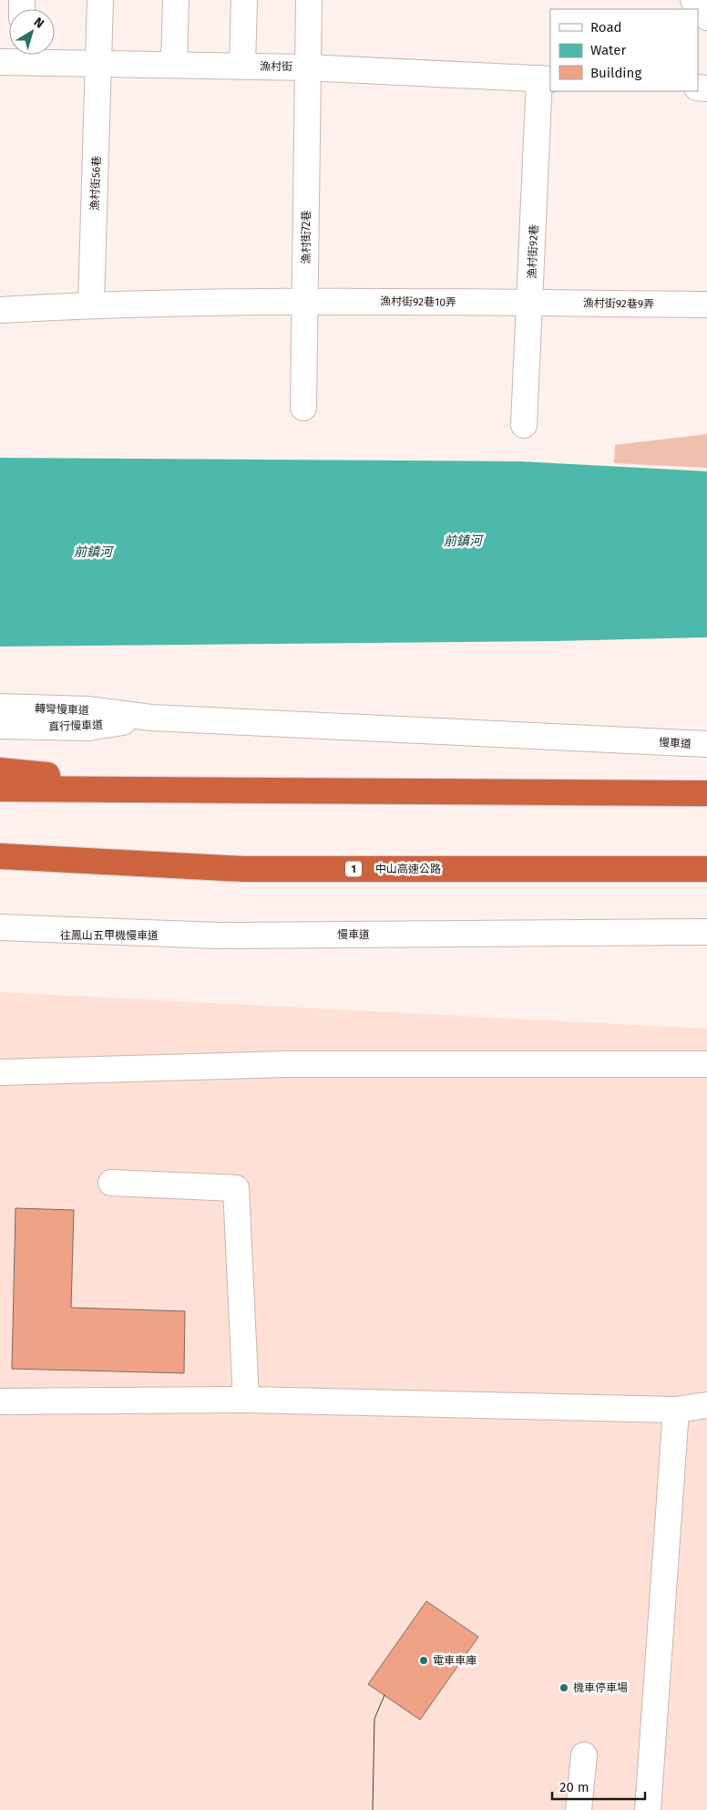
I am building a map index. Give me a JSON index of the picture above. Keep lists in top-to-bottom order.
{
  "streets": {
    "highway": ["1", "中山高速公路"],
    "street": [
      "漁村街",
      "漁村街56巷",
      "漁村街72巷",
      "漁村街92巷",
      "漁村街92巷10弄",
      "漁村街92巷9弄",
      "轉彎慢車道",
      "直行慢車道",
      "慢車道",
      "往鳳山五甲機慢車道"
    ]
  },
  "crossings": [
    ["漁村街", "漁村街56巷"],
    ["漁村街", "漁村街72巷"],
    ["漁村街", "漁村街92巷"],
    ["漁村街72巷", "漁村街92巷10弄"],
    ["漁村街92巷", "漁村街92巷10弄"],
    ["漁村街92巷", "漁村街92巷9弄"],
    ["漁村街92巷10弄", "漁村街92巷9弄"],
    ["轉彎慢車道", "直行慢車道"],
    ["轉彎慢車道", "慢車道"],
    ["直行慢車道", "慢車道"],
    ["慢車道", "往鳳山五甲機慢車道"]
  ],
  "water": ["前鎮河"],
  "places": ["電車車庫", "機車停車場"],
  "legend": ["Road", "Water", "Building"],
  "scale_bar": "20 m",
  "north": "top right"
}
